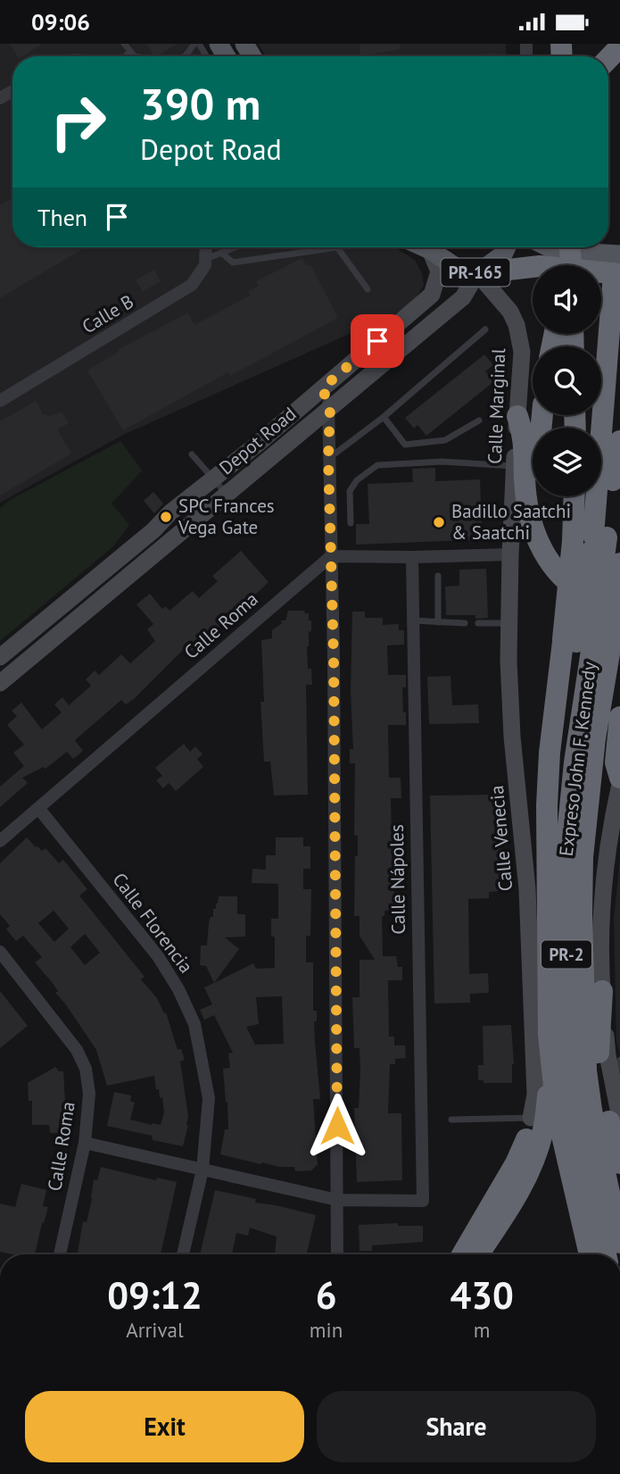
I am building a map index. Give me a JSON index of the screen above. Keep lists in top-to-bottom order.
{
  "streets": {
    "highway": ["Expreso John F. Kennedy", "PR-2"],
    "main road": ["PR-165"],
    "street": [
      "Calle B",
      "Calle Marginal",
      "Depot Road",
      "Calle Roma",
      "Calle Venecia",
      "Calle Nápoles",
      "Calle Florencia"
    ]
  },
  "crossings": [
    ["PR-165", "Calle Marginal"],
    ["PR-165", "Depot Road"],
    ["Calle Marginal", "Depot Road"],
    ["Calle Marginal", "Calle Venecia"],
    ["Calle Roma", "Calle Florencia"]
  ],
  "places": ["SPC Frances Vega Gate", "Badillo Saatchi & Saatchi"],
  "page": {
    "status": "09:06",
    "turn": ["390 m", "Depot Road"],
    "then": "Then",
    "eta": [
      "09:12",
      "Arrival",
      "6",
      "min",
      "430",
      "m"
    ],
    "buttons": ["Exit", "Share"]
  }
}
